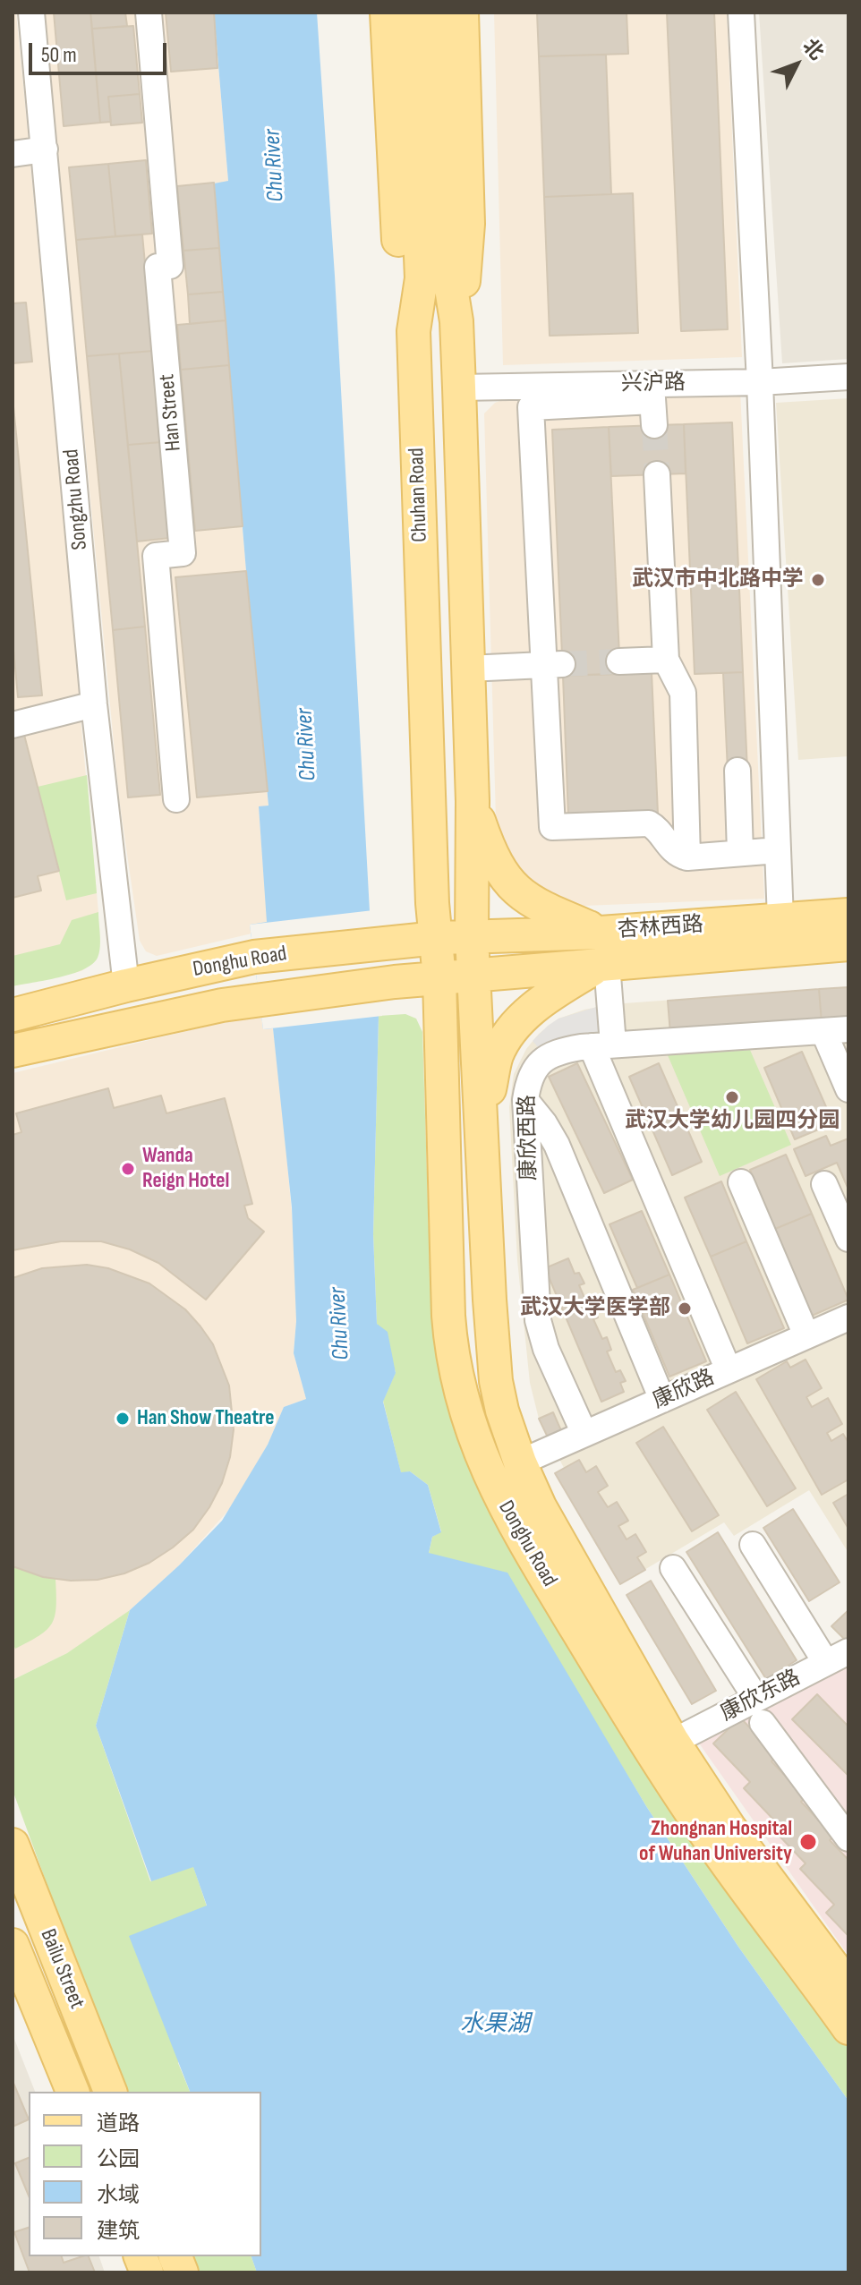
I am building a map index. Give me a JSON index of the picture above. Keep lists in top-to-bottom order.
{
  "streets": {
    "main road": [
      "Chuhan Road",
      "杏林西路",
      "Donghu Road",
      "Bailu Street"
    ],
    "street": [
      "兴沪路",
      "Han Street",
      "Songzhu Road",
      "康欣西路",
      "康欣路",
      "康欣东路"
    ]
  },
  "crossings": [
    ["兴沪路", "Chuhan Road"],
    ["Chuhan Road", "杏林西路"],
    ["Chuhan Road", "Donghu Road"],
    ["Songzhu Road", "Donghu Road"],
    ["杏林西路", "Donghu Road"],
    ["Donghu Road", "康欣路"],
    ["Donghu Road", "康欣东路"],
    ["康欣西路", "康欣路"]
  ],
  "water": ["Chu River", "水果湖"],
  "places": [
    "武汉市中北路中学",
    "武汉大学幼儿园四分园",
    "Wanda Reign Hotel",
    "武汉大学医学部",
    "Han Show Theatre",
    "Zhongnan Hospital of Wuhan University"
  ],
  "legend": [
    "道路",
    "公园",
    "水域",
    "建筑"
  ],
  "scale_bar": "50 m",
  "north": "top right"
}
